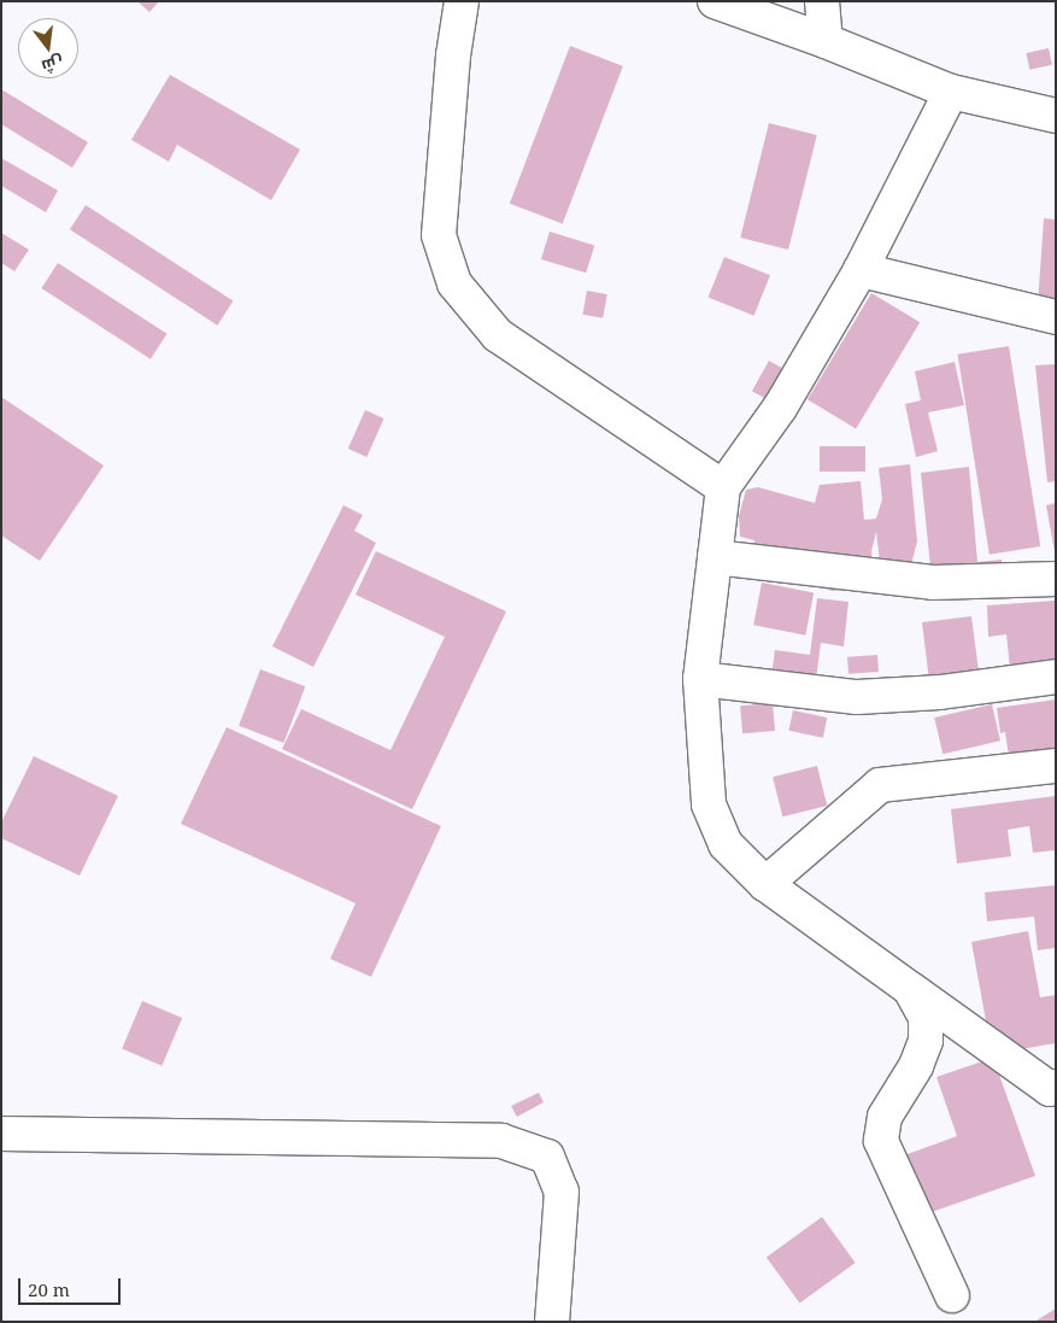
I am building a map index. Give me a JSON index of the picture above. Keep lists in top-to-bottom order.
{
  "scale_bar": "20 m",
  "north": "bottom"
}
